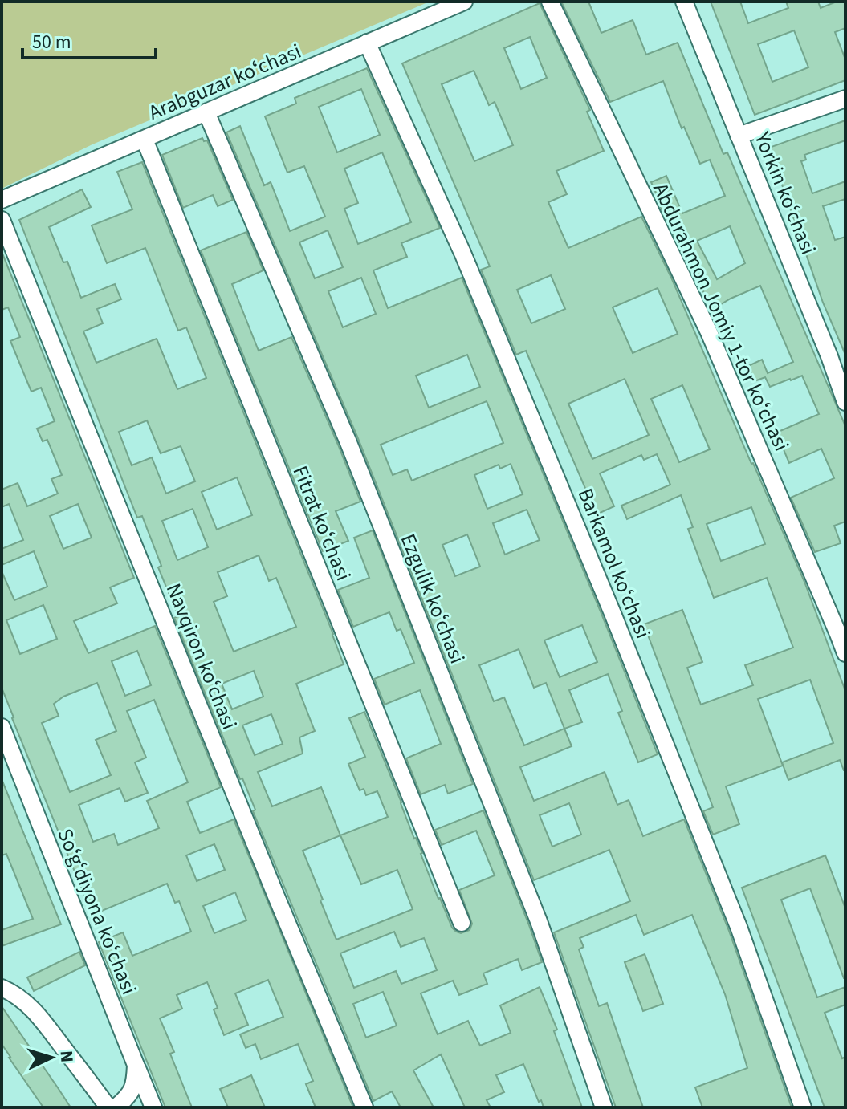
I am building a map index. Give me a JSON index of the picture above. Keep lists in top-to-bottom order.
{
  "streets": {
    "street": [
      "Arabguzar koʻchasi",
      "Yorkin koʻchasi",
      "Abdurahmon Jomiy 1-tor koʻchasi",
      "Fitrat koʻchasi",
      "Barkamol koʻchasi",
      "Ezgulik koʻchasi",
      "Navqiron koʻchasi",
      "Soʻgʻdiyona koʻchasi"
    ]
  },
  "crossings": [
    ["Arabguzar koʻchasi", "Fitrat koʻchasi"],
    ["Arabguzar koʻchasi", "Barkamol koʻchasi"],
    ["Arabguzar koʻchasi", "Ezgulik koʻchasi"]
  ],
  "scale_bar": "50 m",
  "north": "right"
}
